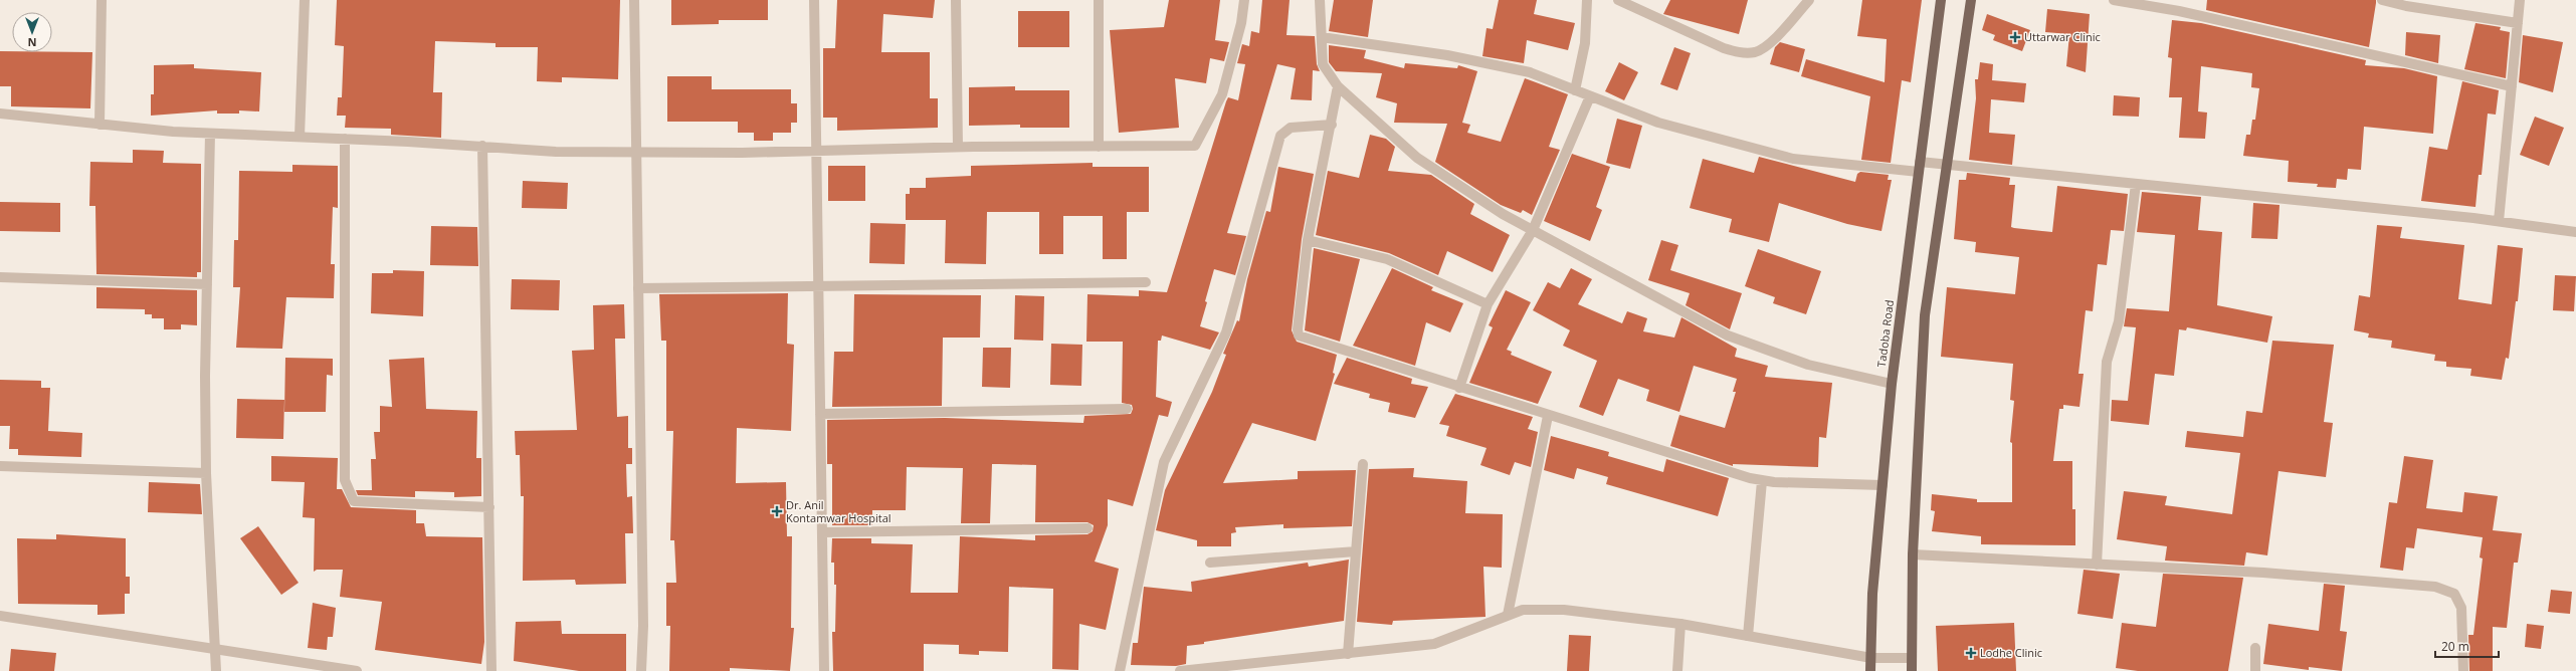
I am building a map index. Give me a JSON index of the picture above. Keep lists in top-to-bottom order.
{
  "streets": {
    "main road": ["Tadoba Road"]
  },
  "places": {
    "health": ["Uttarwar Clinic", "Dr. Anil Kontamwar Hospital", "Lodhe Clinic"]
  },
  "scale_bar": "20 m",
  "north": "bottom"
}
